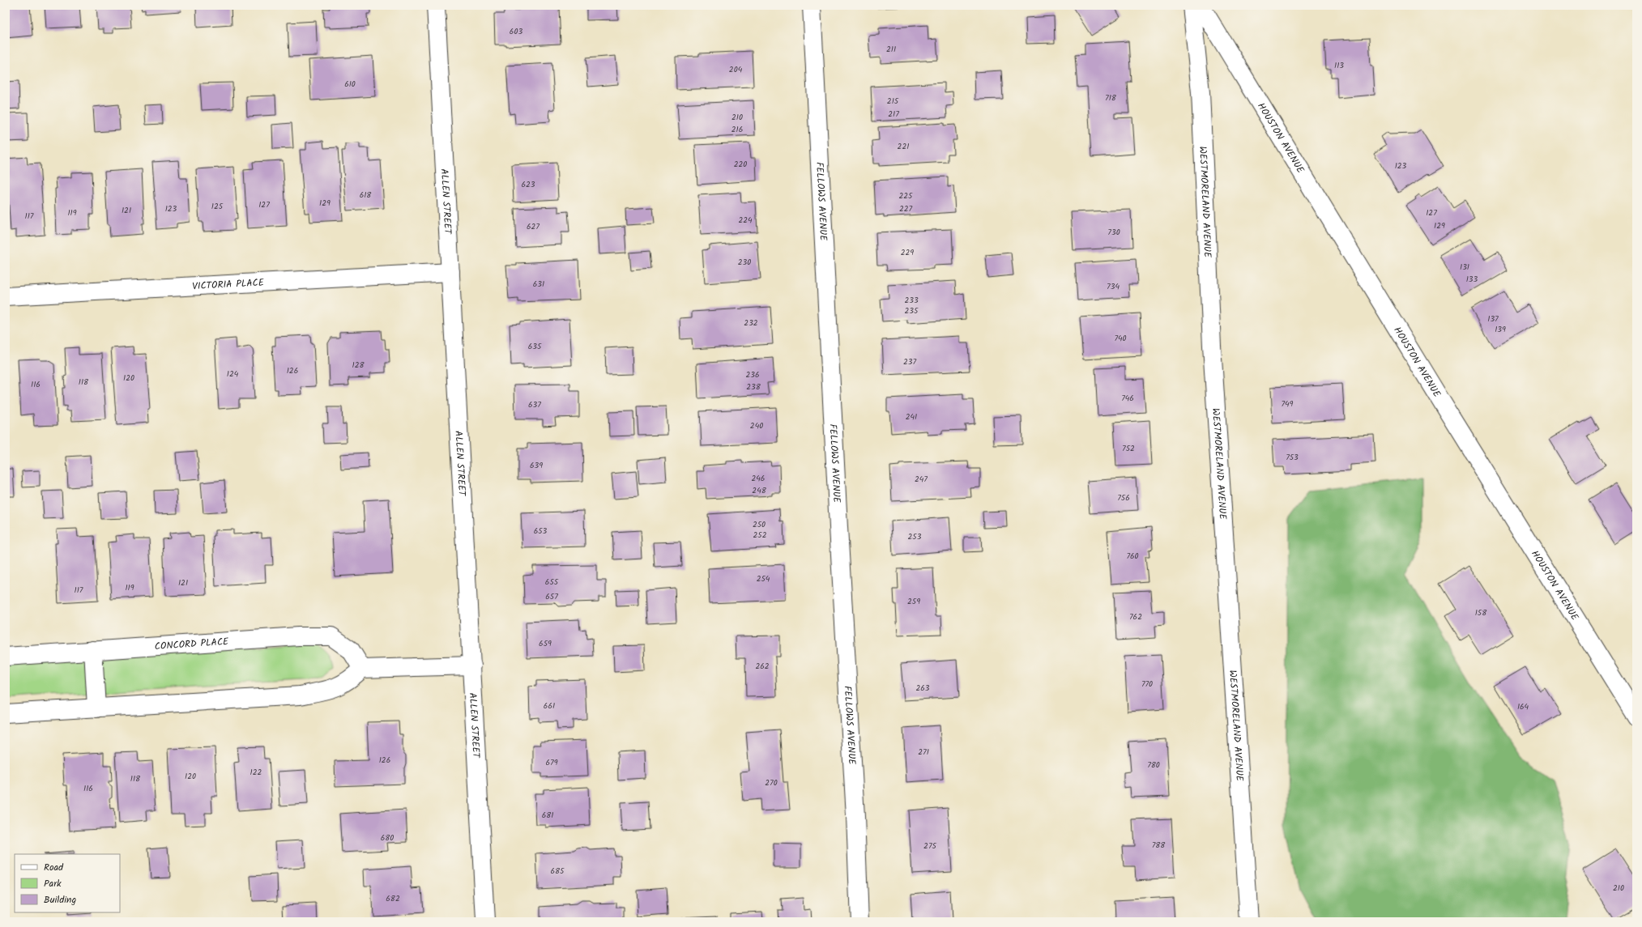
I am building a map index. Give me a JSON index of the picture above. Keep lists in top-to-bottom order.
{
  "streets": {
    "street": [
      "HOUSTON AVENUE",
      "ALLEN STREET",
      "FELLOWS AVENUE",
      "WESTMORELAND AVENUE",
      "VICTORIA PLACE",
      "CONCORD PLACE"
    ]
  },
  "crossings": [
    ["ALLEN STREET", "VICTORIA PLACE"]
  ],
  "house_numbers": [
    "603",
    "211",
    "113",
    "204",
    "610",
    "718",
    "215",
    "217",
    "210",
    "216",
    "221",
    "220",
    "123",
    "623",
    "618",
    "225",
    "129",
    "127",
    "125",
    "123",
    "227",
    "121",
    "119",
    "127",
    "117",
    "224",
    "129",
    "627",
    "730",
    "229",
    "230",
    "131",
    "133",
    "631",
    "734",
    "233",
    "235",
    "137",
    "232",
    "139",
    "740",
    "635",
    "237",
    "128",
    "126",
    "124",
    "236",
    "120",
    "118",
    "116",
    "238",
    "746",
    "749",
    "637",
    "241",
    "240",
    "752",
    "753",
    "639",
    "246",
    "247",
    "248",
    "756",
    "250",
    "653",
    "252",
    "253",
    "760",
    "254",
    "655",
    "121",
    "119",
    "117",
    "657",
    "259",
    "158",
    "762",
    "659",
    "262",
    "770",
    "263",
    "661",
    "164",
    "271",
    "126",
    "679",
    "780",
    "122",
    "120",
    "118",
    "270",
    "116",
    "681",
    "680",
    "788",
    "275",
    "685",
    "210",
    "682"
  ],
  "legend": ["Road", "Park", "Building"]
}
